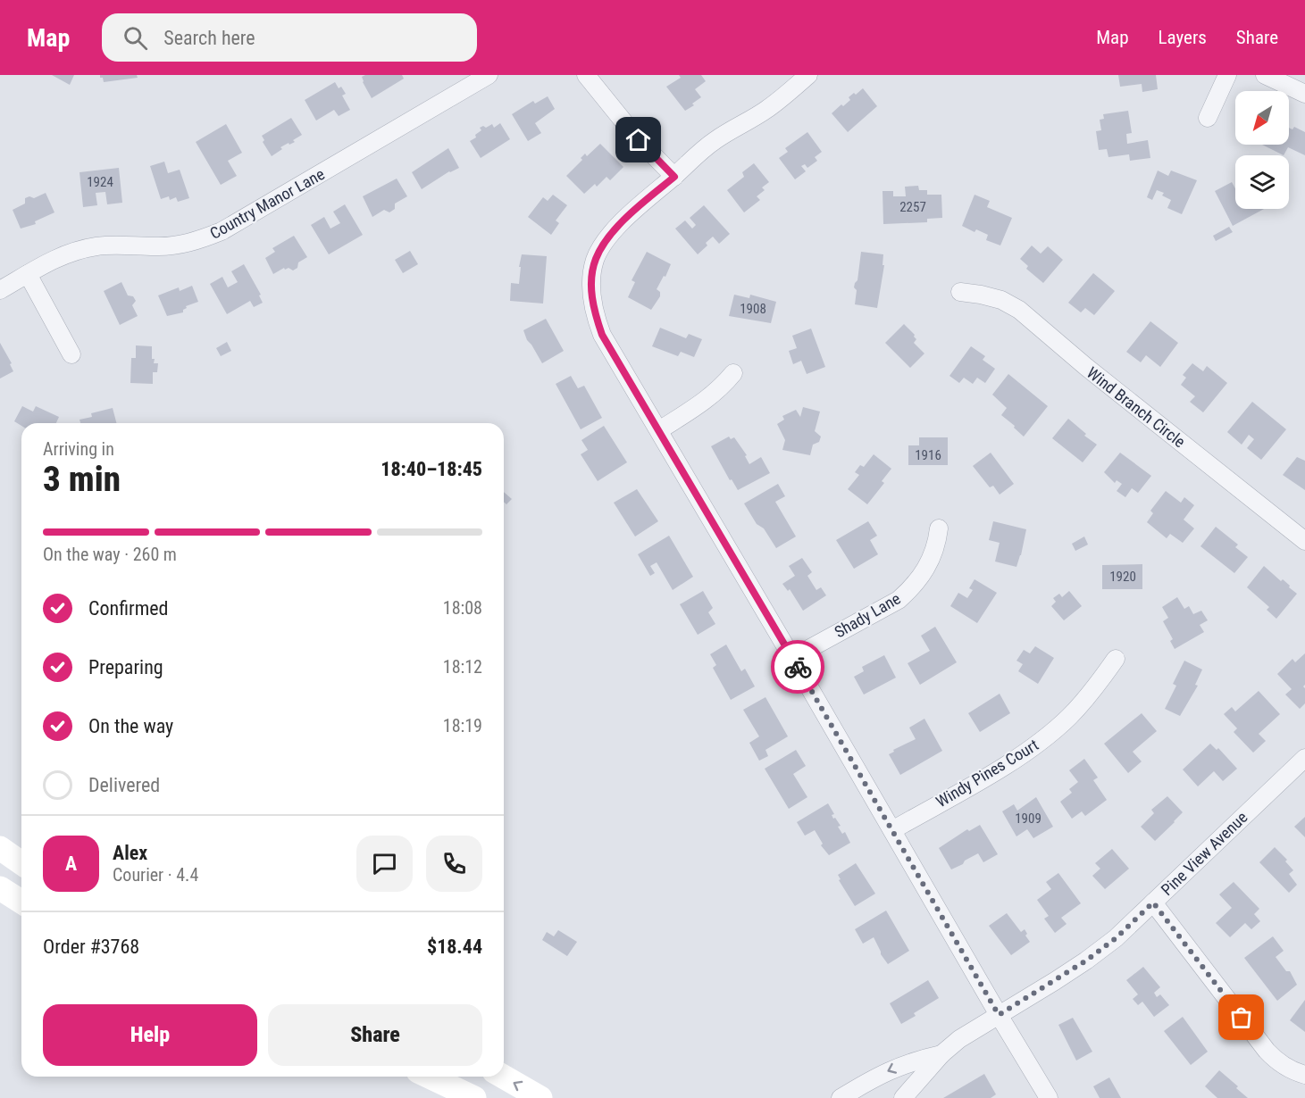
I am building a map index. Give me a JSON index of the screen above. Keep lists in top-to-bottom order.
{
  "streets": {
    "street": [
      "Country Manor Lane",
      "Wind Branch Circle",
      "Shady Lane",
      "Windy Pines Court",
      "Pine View Avenue"
    ]
  },
  "house_numbers": [
    "1924",
    "2257",
    "1908",
    "1916",
    "1920",
    "1909"
  ],
  "north": "bottom left",
  "page": {
    "header": "Map",
    "search": "Search here",
    "nav": ["Map", "Layers", "Share"],
    "heading": ["3 min", "Arriving in", "18:40–18:45"],
    "panel": [
      "Alex",
      "Courier · 4.4",
      "Order #3768",
      "$18.44"
    ],
    "bar": "On the way · 260 m",
    "list": [
      ["Confirmed", "18:08"],
      ["Preparing", "18:12"],
      ["On the way", "18:19"],
      "Delivered"
    ],
    "round": "A",
    "buttons": ["Help", "Share"]
  }
}
